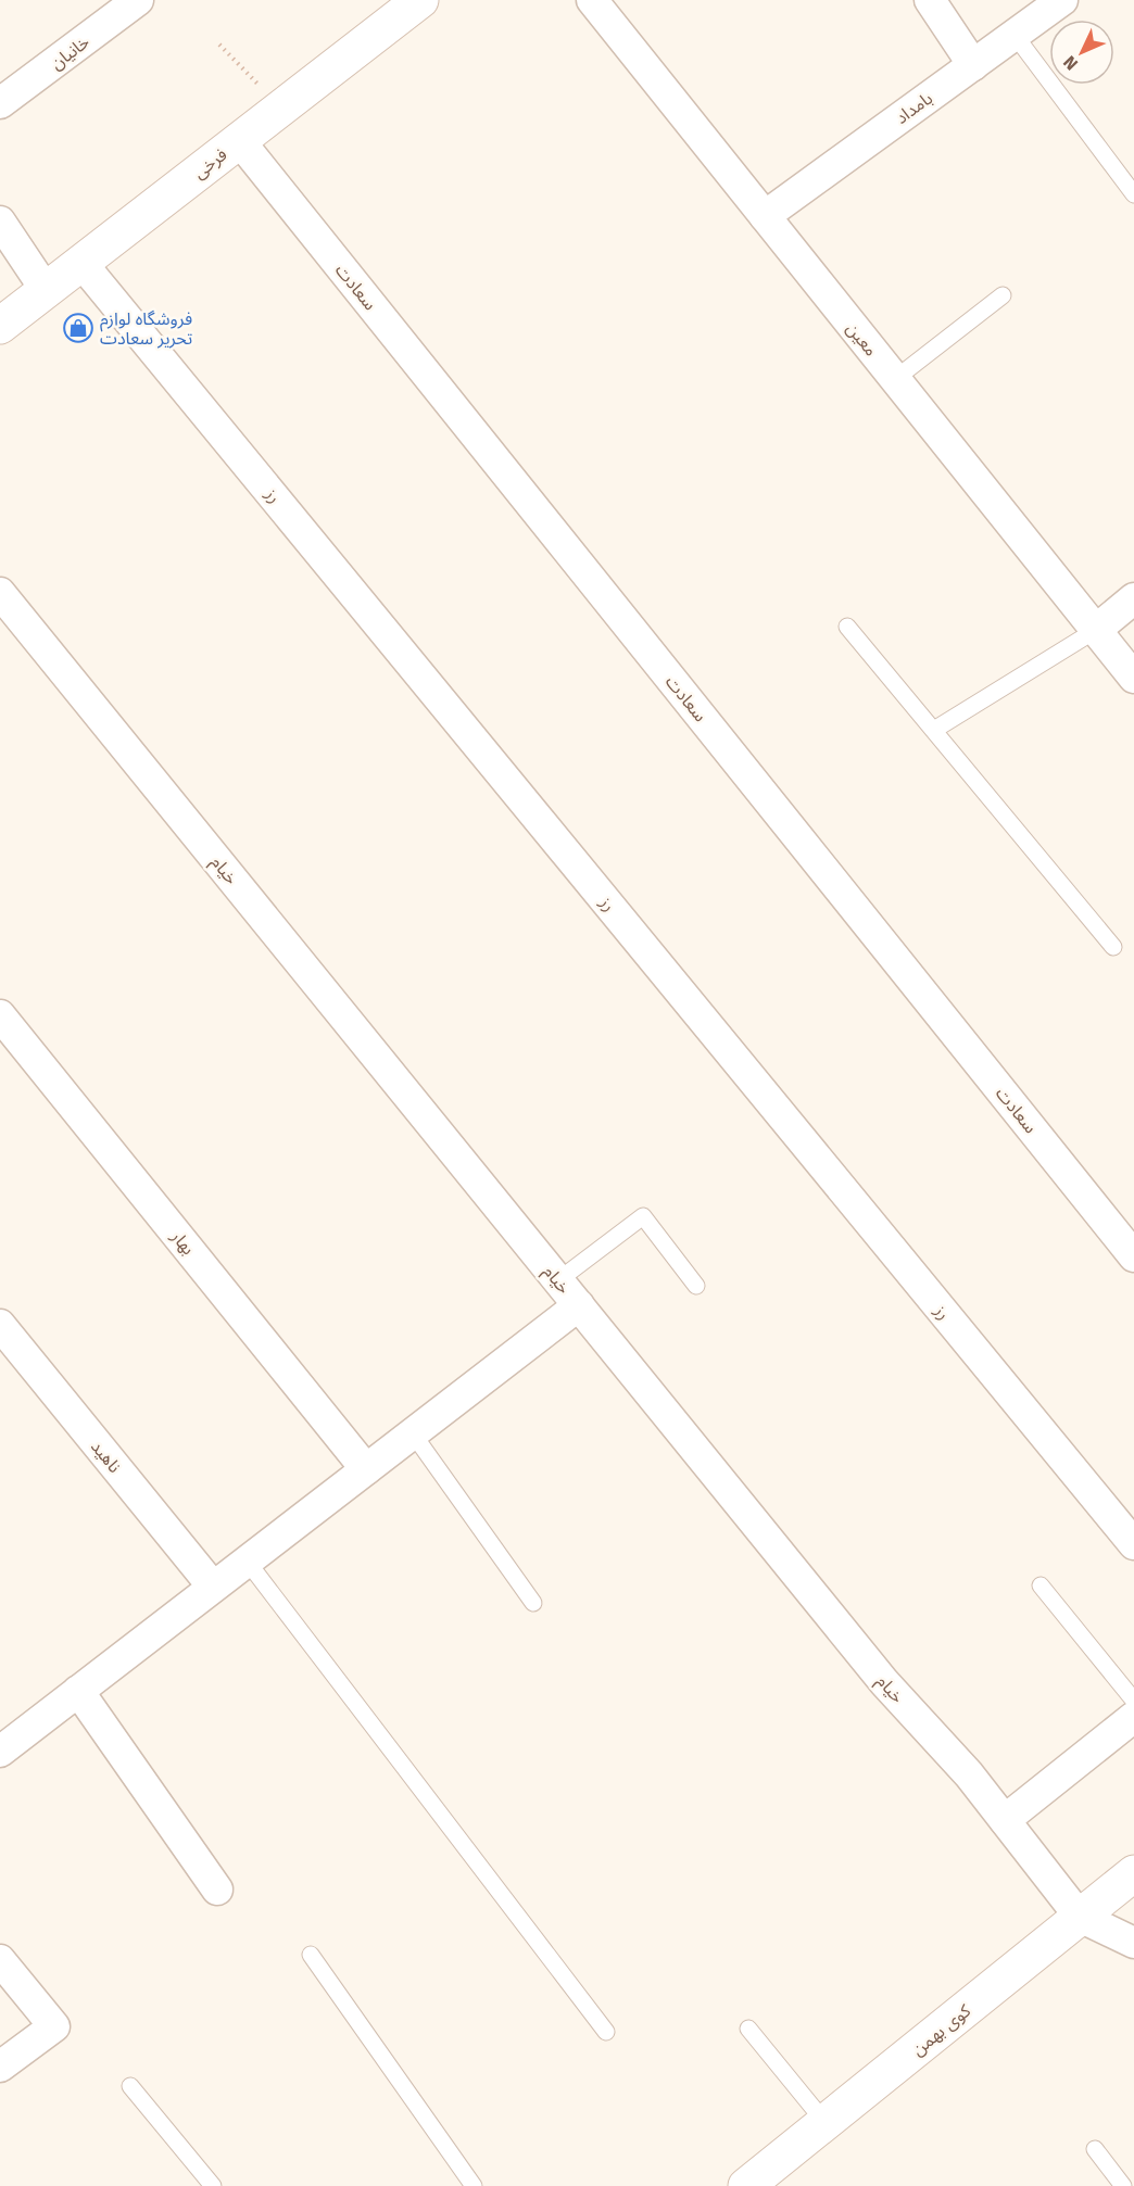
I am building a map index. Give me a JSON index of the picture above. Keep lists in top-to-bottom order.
{
  "streets": {
    "street": [
      "خانیان",
      "بامداد",
      "فرخی",
      "سعادت",
      "معین",
      "رز",
      "خیام",
      "بهار",
      "ناهید",
      "کوی بهمن"
    ]
  },
  "crossings": [
    ["بامداد", "معین"],
    ["فرخی", "سعادت"],
    ["فرخی", "رز"],
    ["خیام", "کوی بهمن"]
  ],
  "places": {
    "shop": ["فروشگاه لوازم تحریر سعادت"]
  },
  "north": "bottom left"
}
